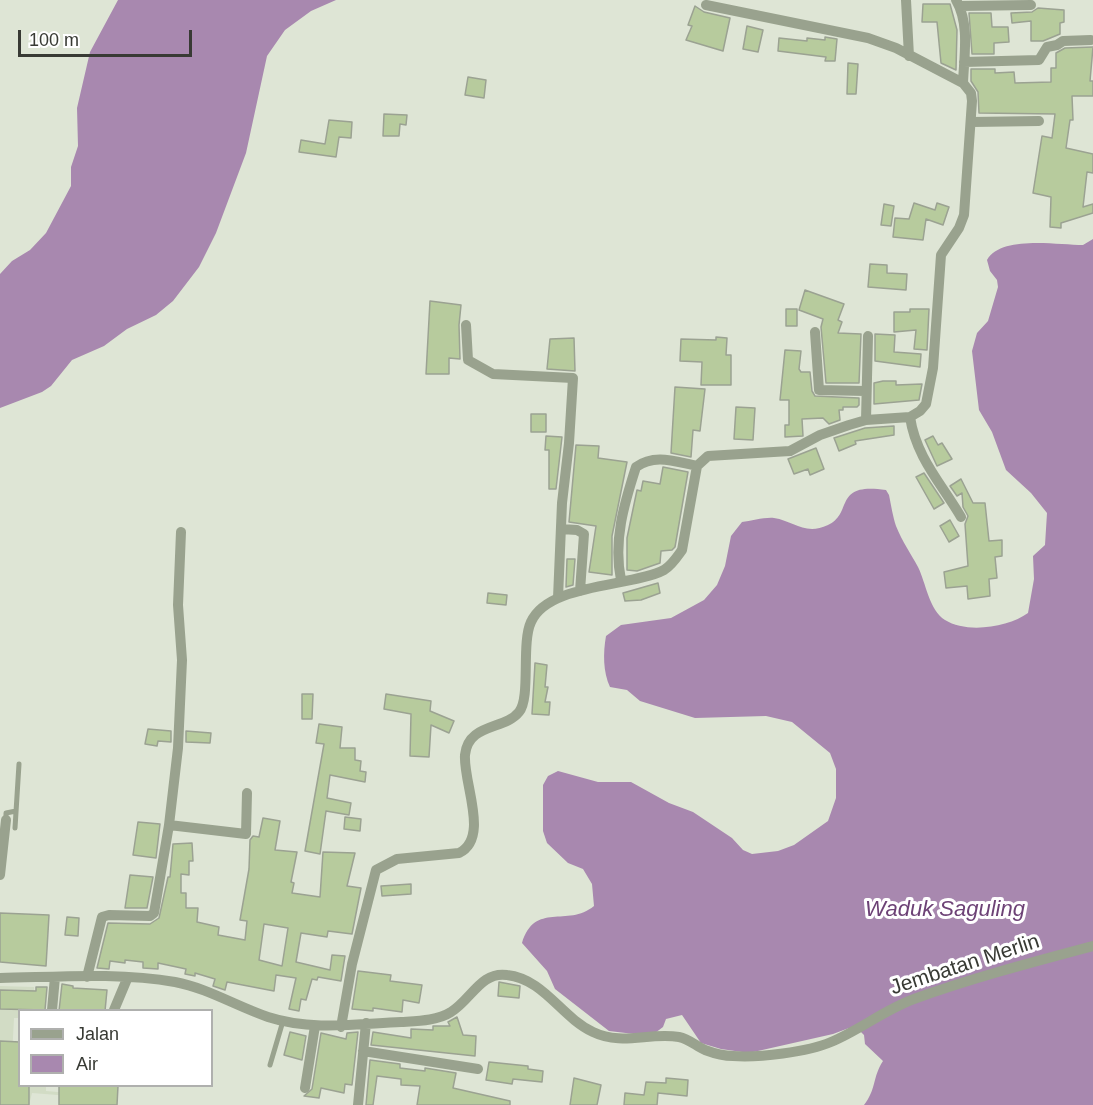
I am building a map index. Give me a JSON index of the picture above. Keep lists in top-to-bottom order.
{
  "streets": {
    "street": ["Jembatan Merlin"]
  },
  "water": ["Waduk Saguling"],
  "legend": ["Jalan", "Air"],
  "scale_bar": "100 m"
}
